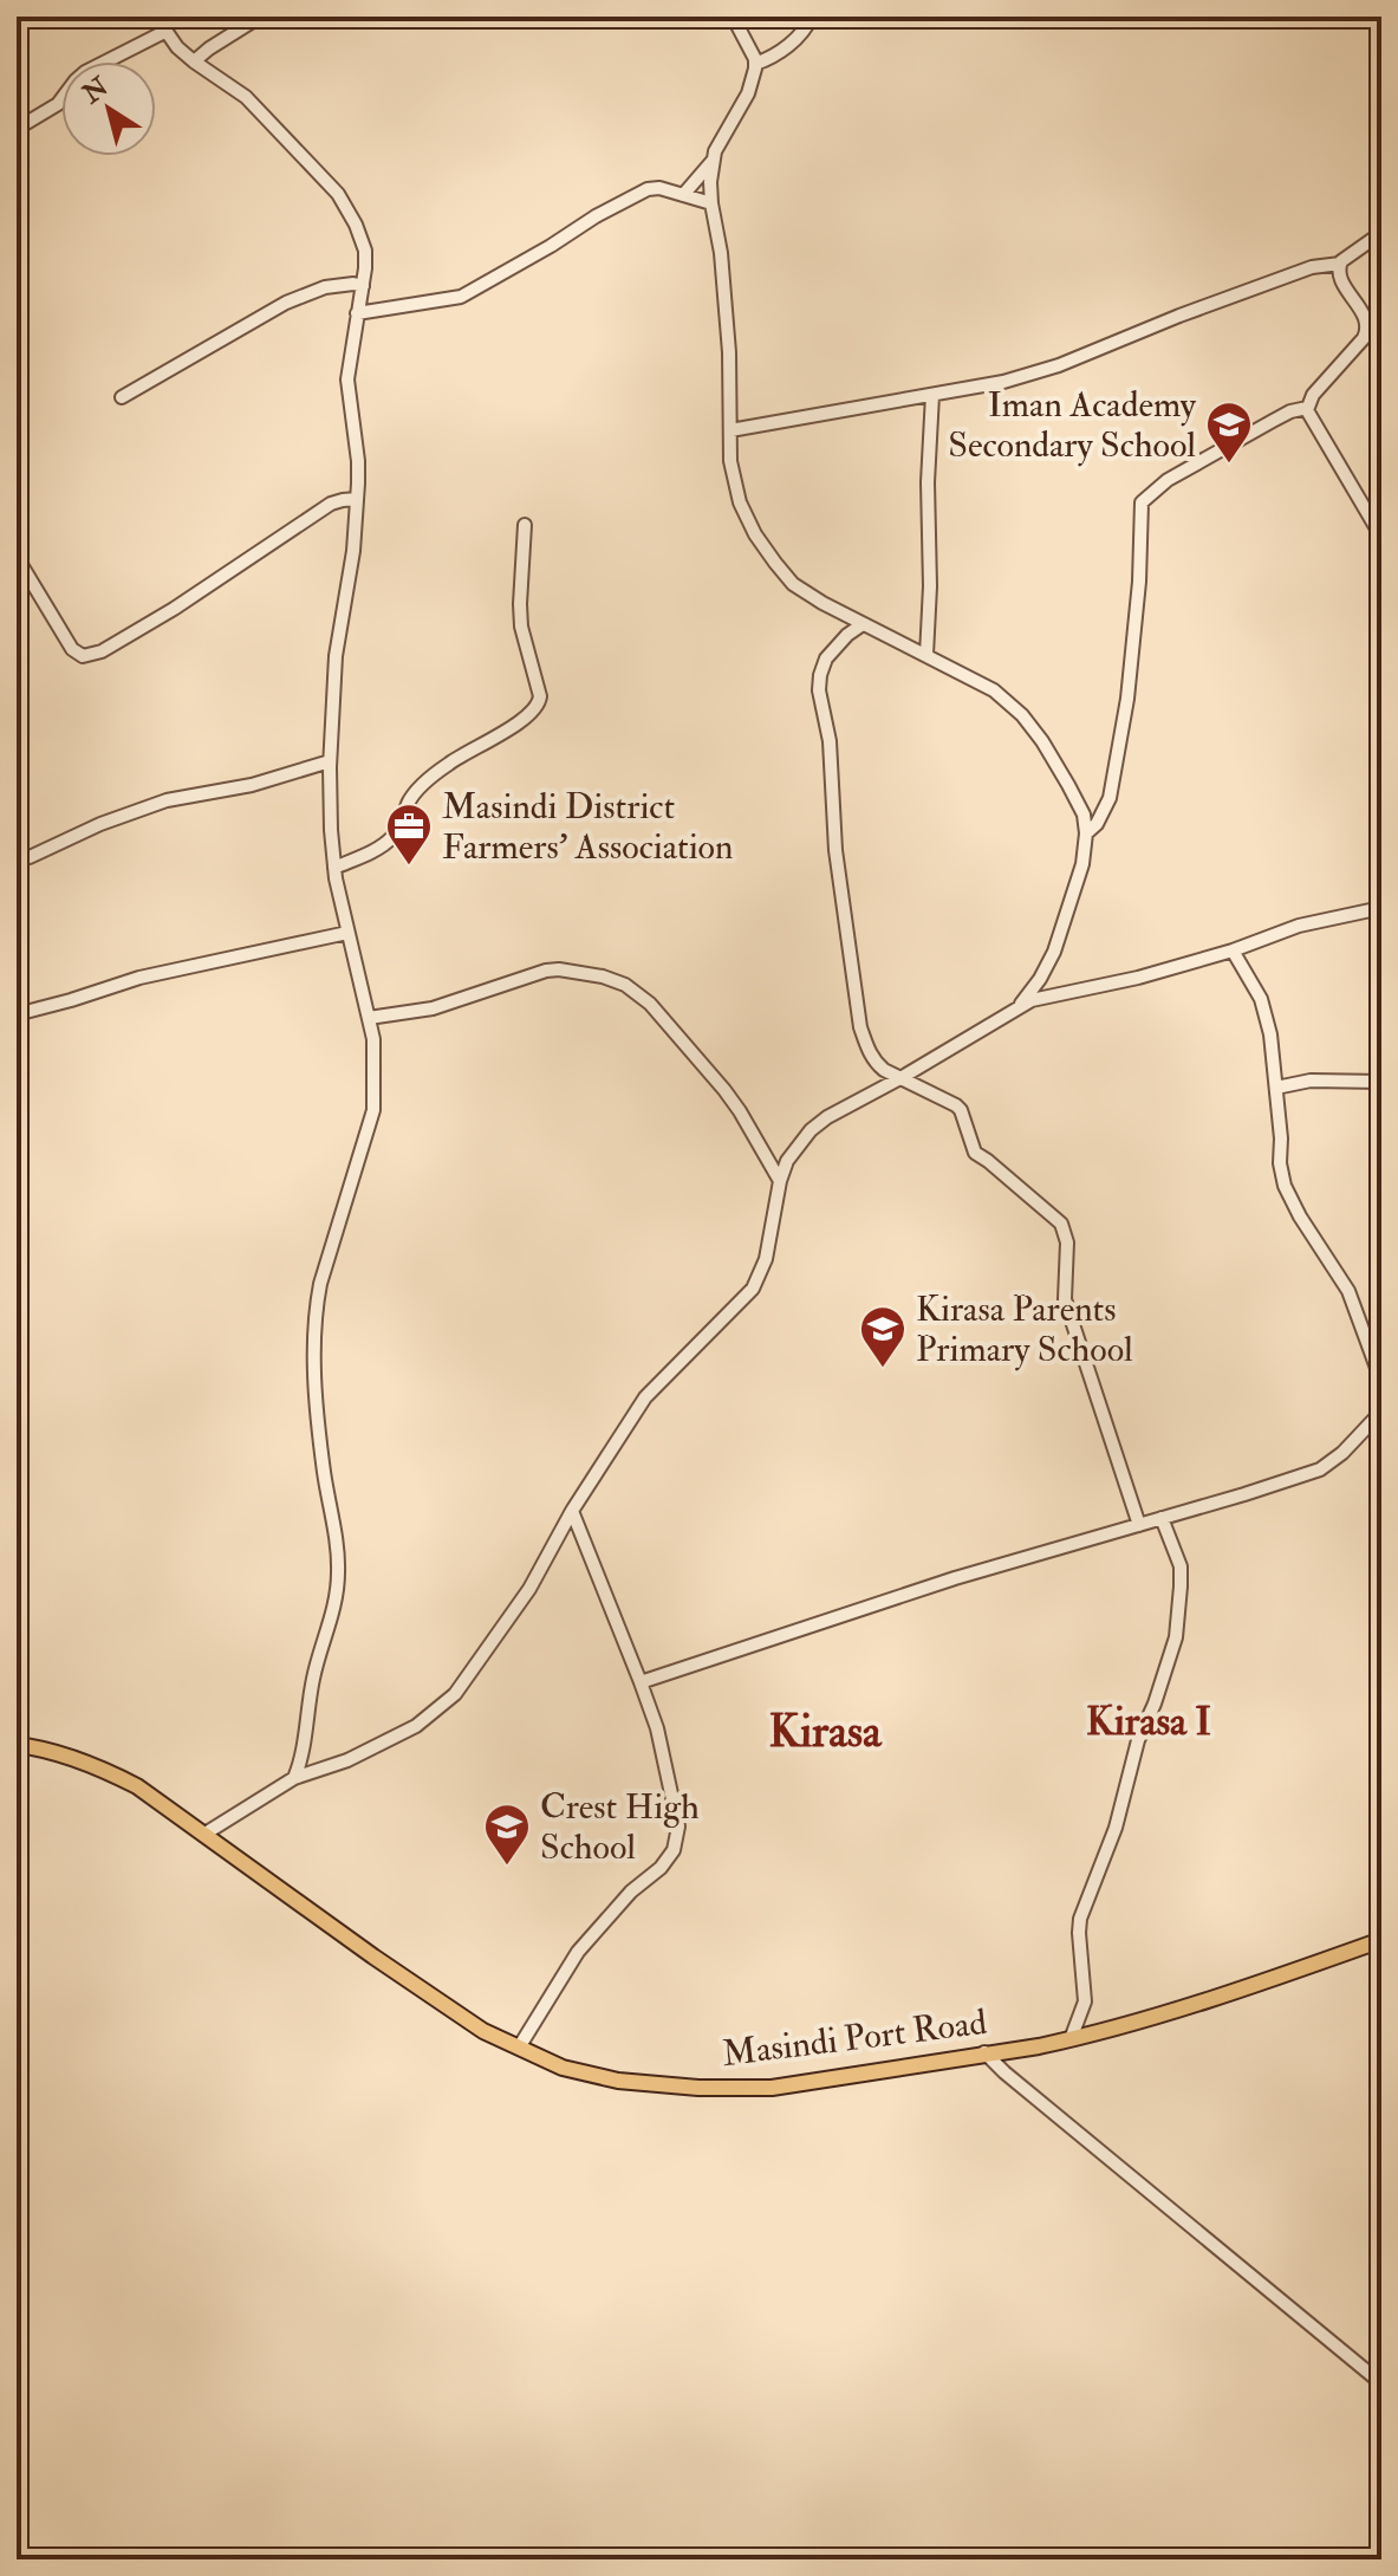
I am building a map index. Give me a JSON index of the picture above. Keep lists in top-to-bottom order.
{
  "streets": {
    "main road": ["Masindi Port Road"]
  },
  "districts": ["Kirasa I", "Kirasa"],
  "places": {
    "school or university": ["Iman Academy Secondary School", "Kirasa Parents Primary School", "Crest High School"],
    "office": ["Masindi District Farmers' Association"]
  },
  "north": "top left"
}
